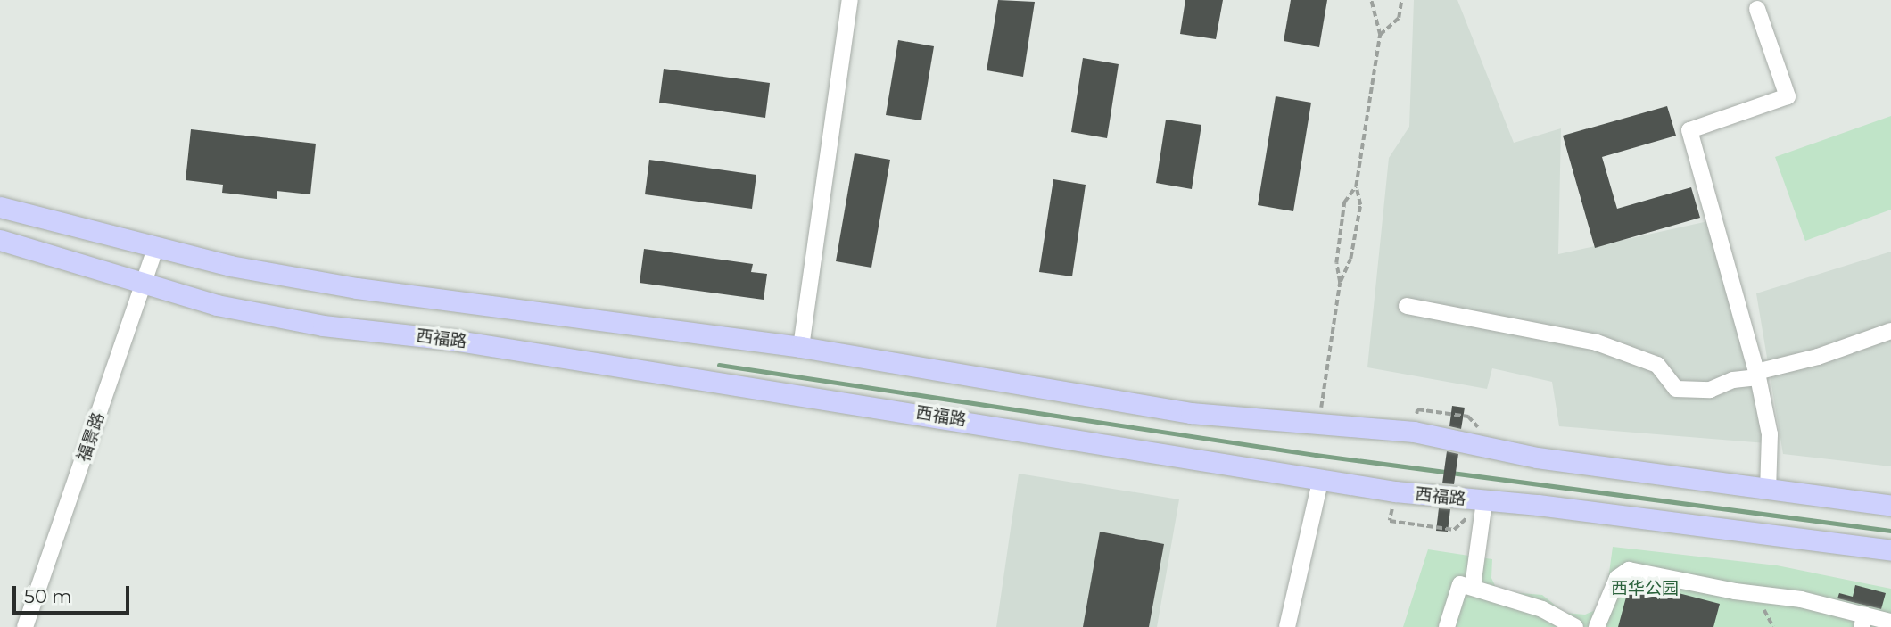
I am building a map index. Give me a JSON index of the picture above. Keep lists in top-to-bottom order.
{
  "streets": {
    "main road": ["西福路"],
    "street": ["福景路"]
  },
  "crossings": [
    ["西福路", "福景路"]
  ],
  "parks": ["西华公园"],
  "scale_bar": "50 m"
}
